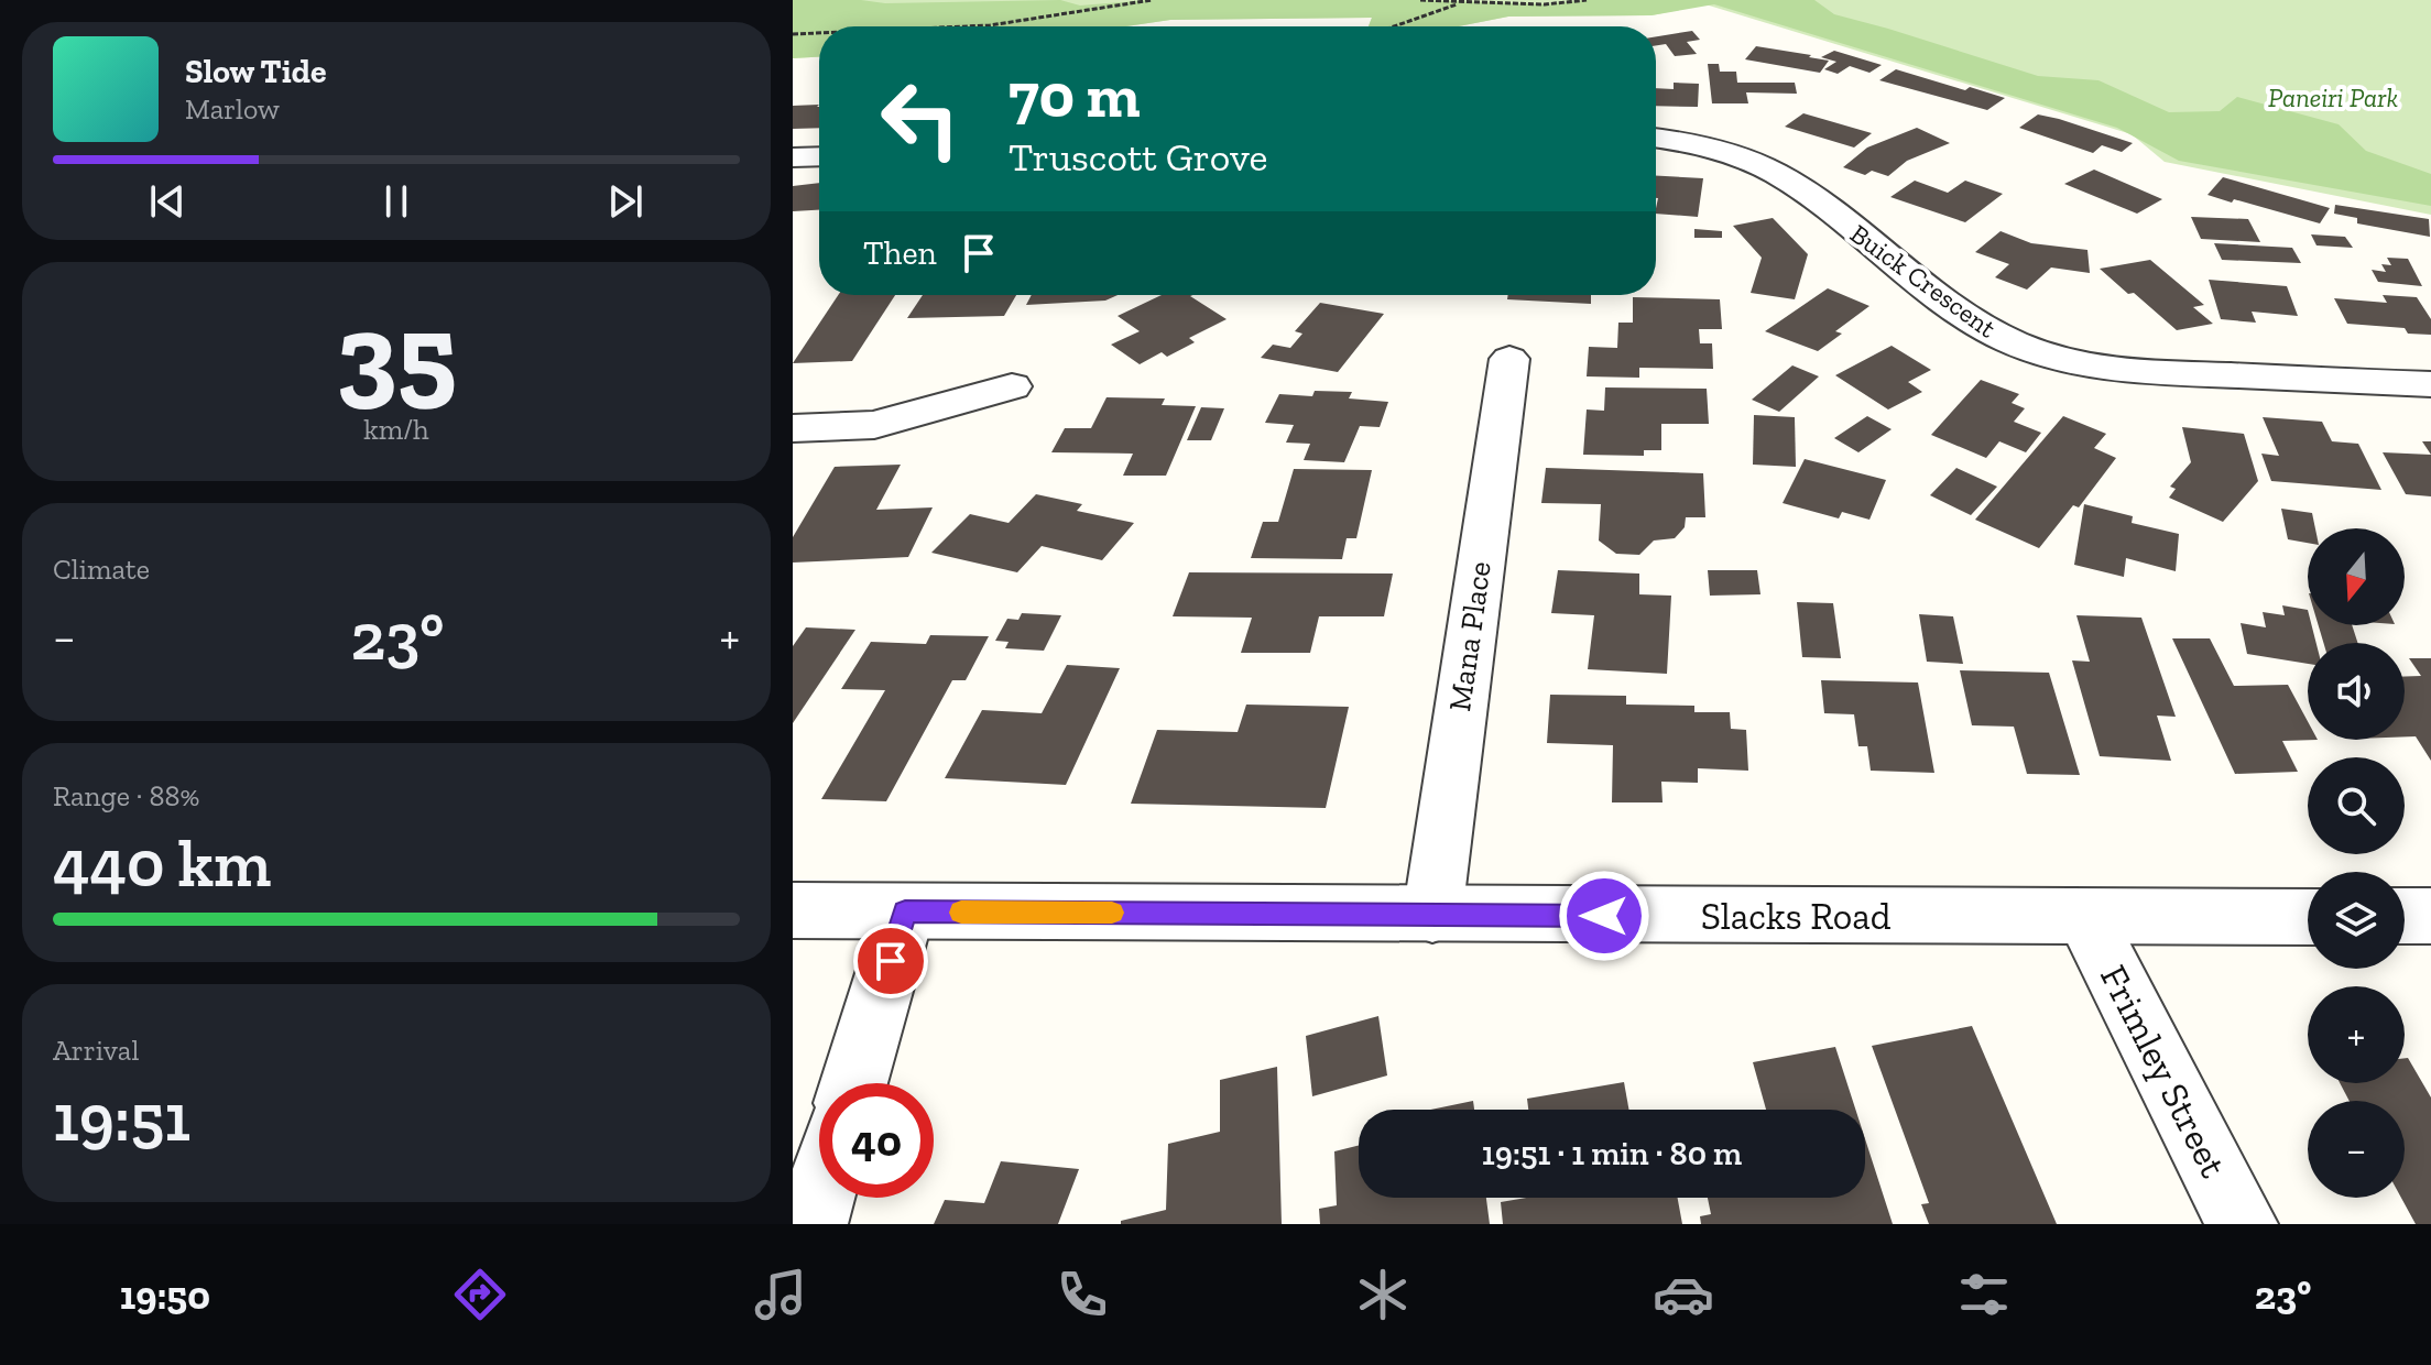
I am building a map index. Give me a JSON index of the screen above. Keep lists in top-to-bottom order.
{
  "streets": {
    "street": [
      "Buick Crescent",
      "Mana Place",
      "Slacks Road",
      "Frimley Street"
    ]
  },
  "crossings": [
    ["Mana Place", "Slacks Road"],
    ["Slacks Road", "Frimley Street"]
  ],
  "parks": ["Paneiri Park"],
  "north": "bottom",
  "page": {
    "turn": ["70 m", "Truscott Grove"],
    "song": ["Slow Tide", "Marlow"],
    "then": "Then",
    "tile": [
      ["35", "km/h"],
      "Climate",
      ["Range · 88%", "440 km"],
      ["Arrival", "19:51"]
    ],
    "map_buttons": ["+", "−"],
    "heat": ["−", "23°", "+"],
    "limit": "40",
    "trip": "19:51 · 1 min · 80 m",
    "tabs": ["19:50", "23°"]
  }
}
